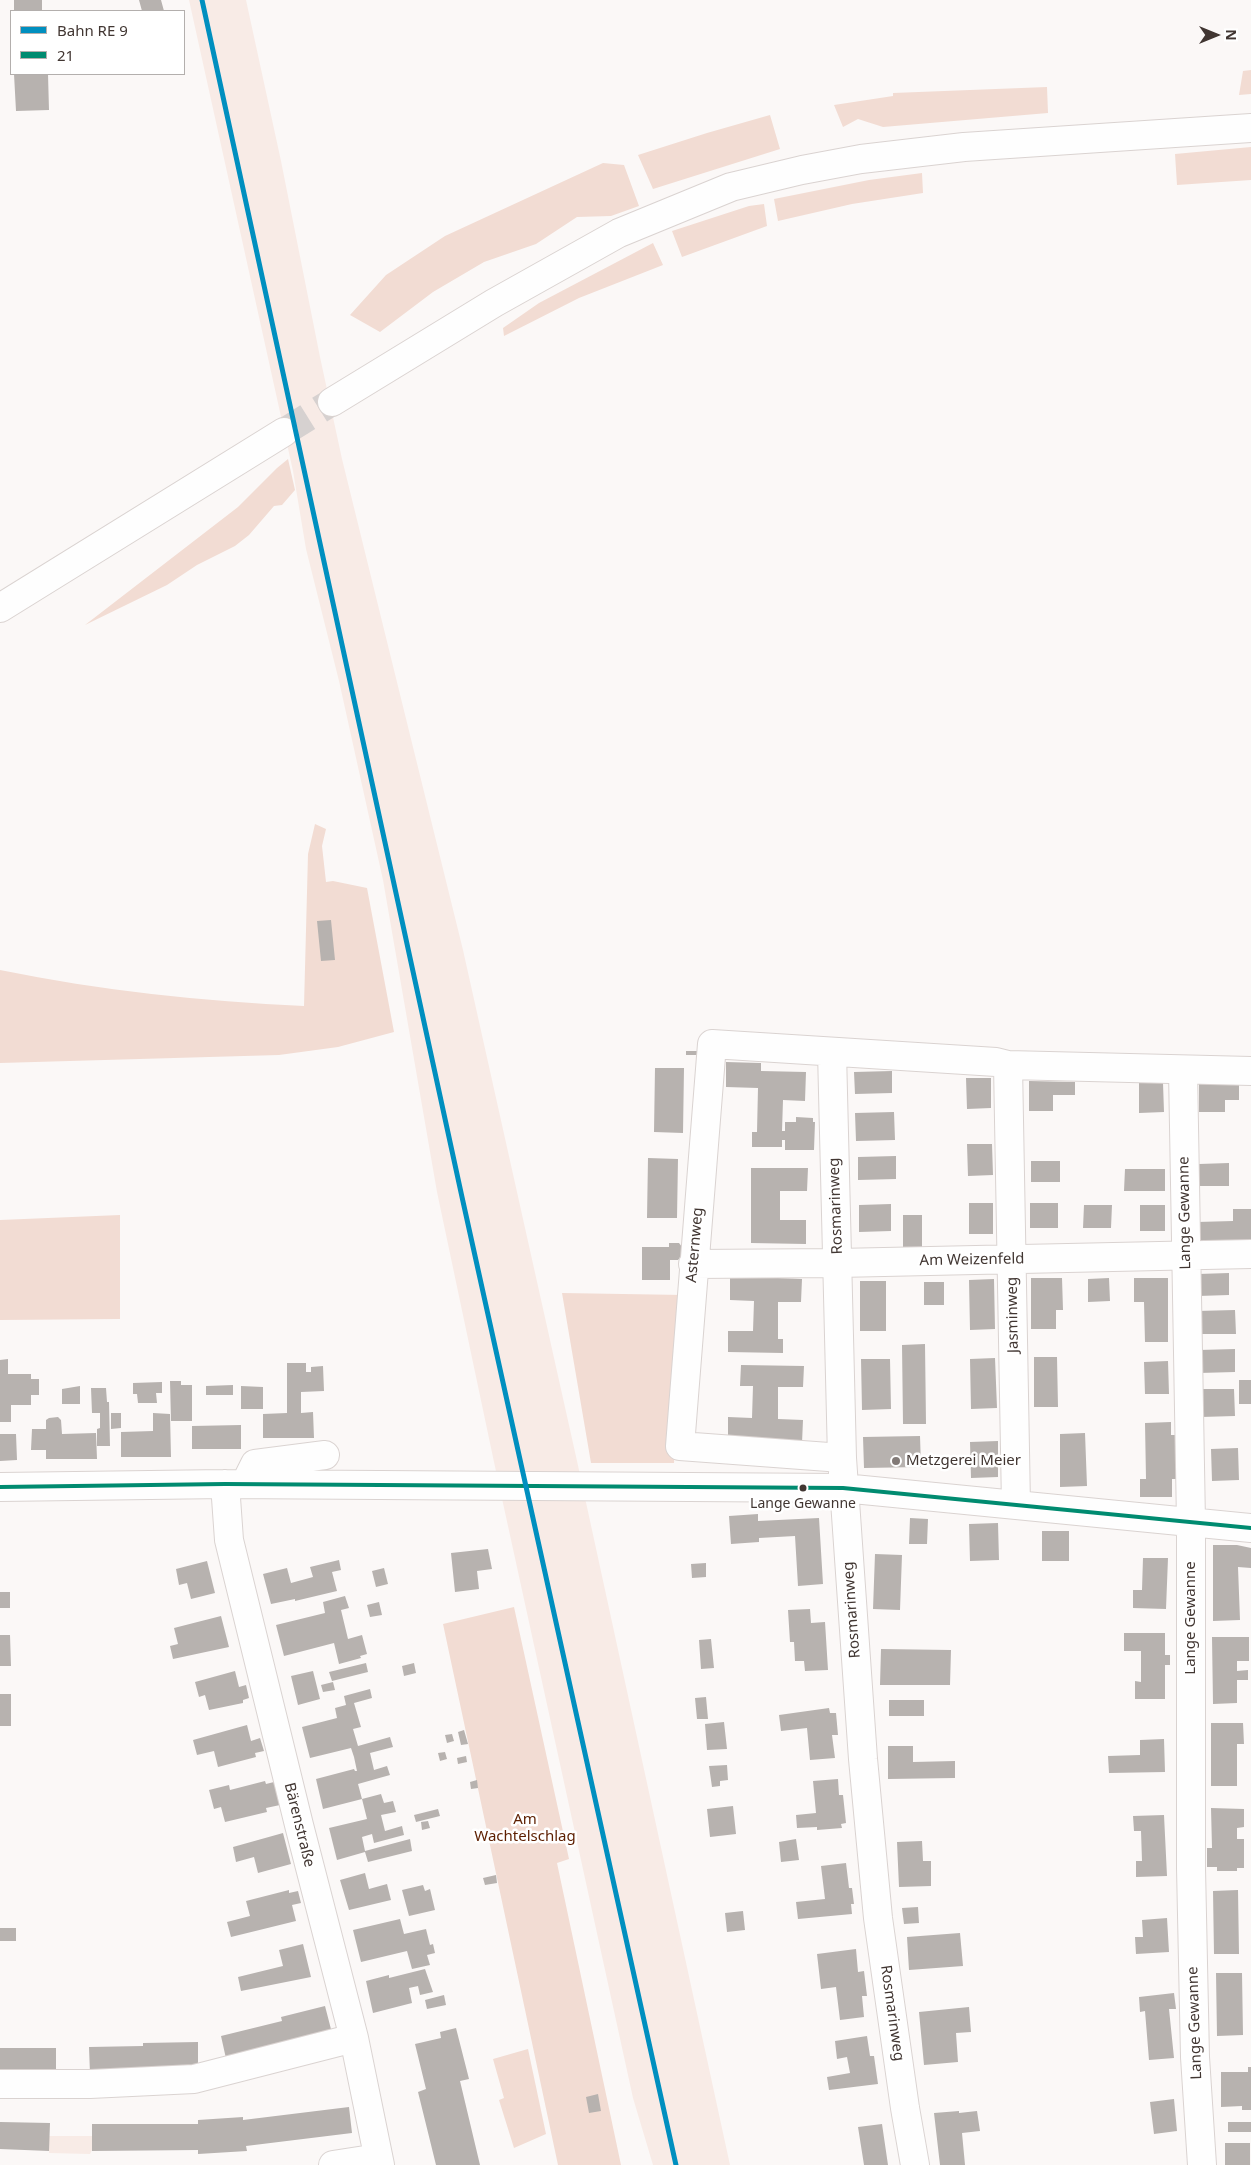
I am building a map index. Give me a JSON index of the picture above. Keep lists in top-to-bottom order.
{
  "streets": {
    "street": [
      "Rosmarinweg",
      "Lange Gewanne",
      "Asternweg",
      "Am Weizenfeld",
      "Jasminweg",
      "Bärenstraße"
    ]
  },
  "crossings": [
    ["Rosmarinweg", "Asternweg"],
    ["Rosmarinweg", "Am Weizenfeld"],
    ["Lange Gewanne", "Am Weizenfeld"],
    ["Asternweg", "Am Weizenfeld"],
    ["Am Weizenfeld", "Jasminweg"]
  ],
  "parks": ["Am Wachtelschlag"],
  "places": ["Metzgerei Meier", "Lange Gewanne"],
  "lines": ["transit line 21"],
  "legend": ["Bahn RE 9", "21"],
  "north": "right"
}
